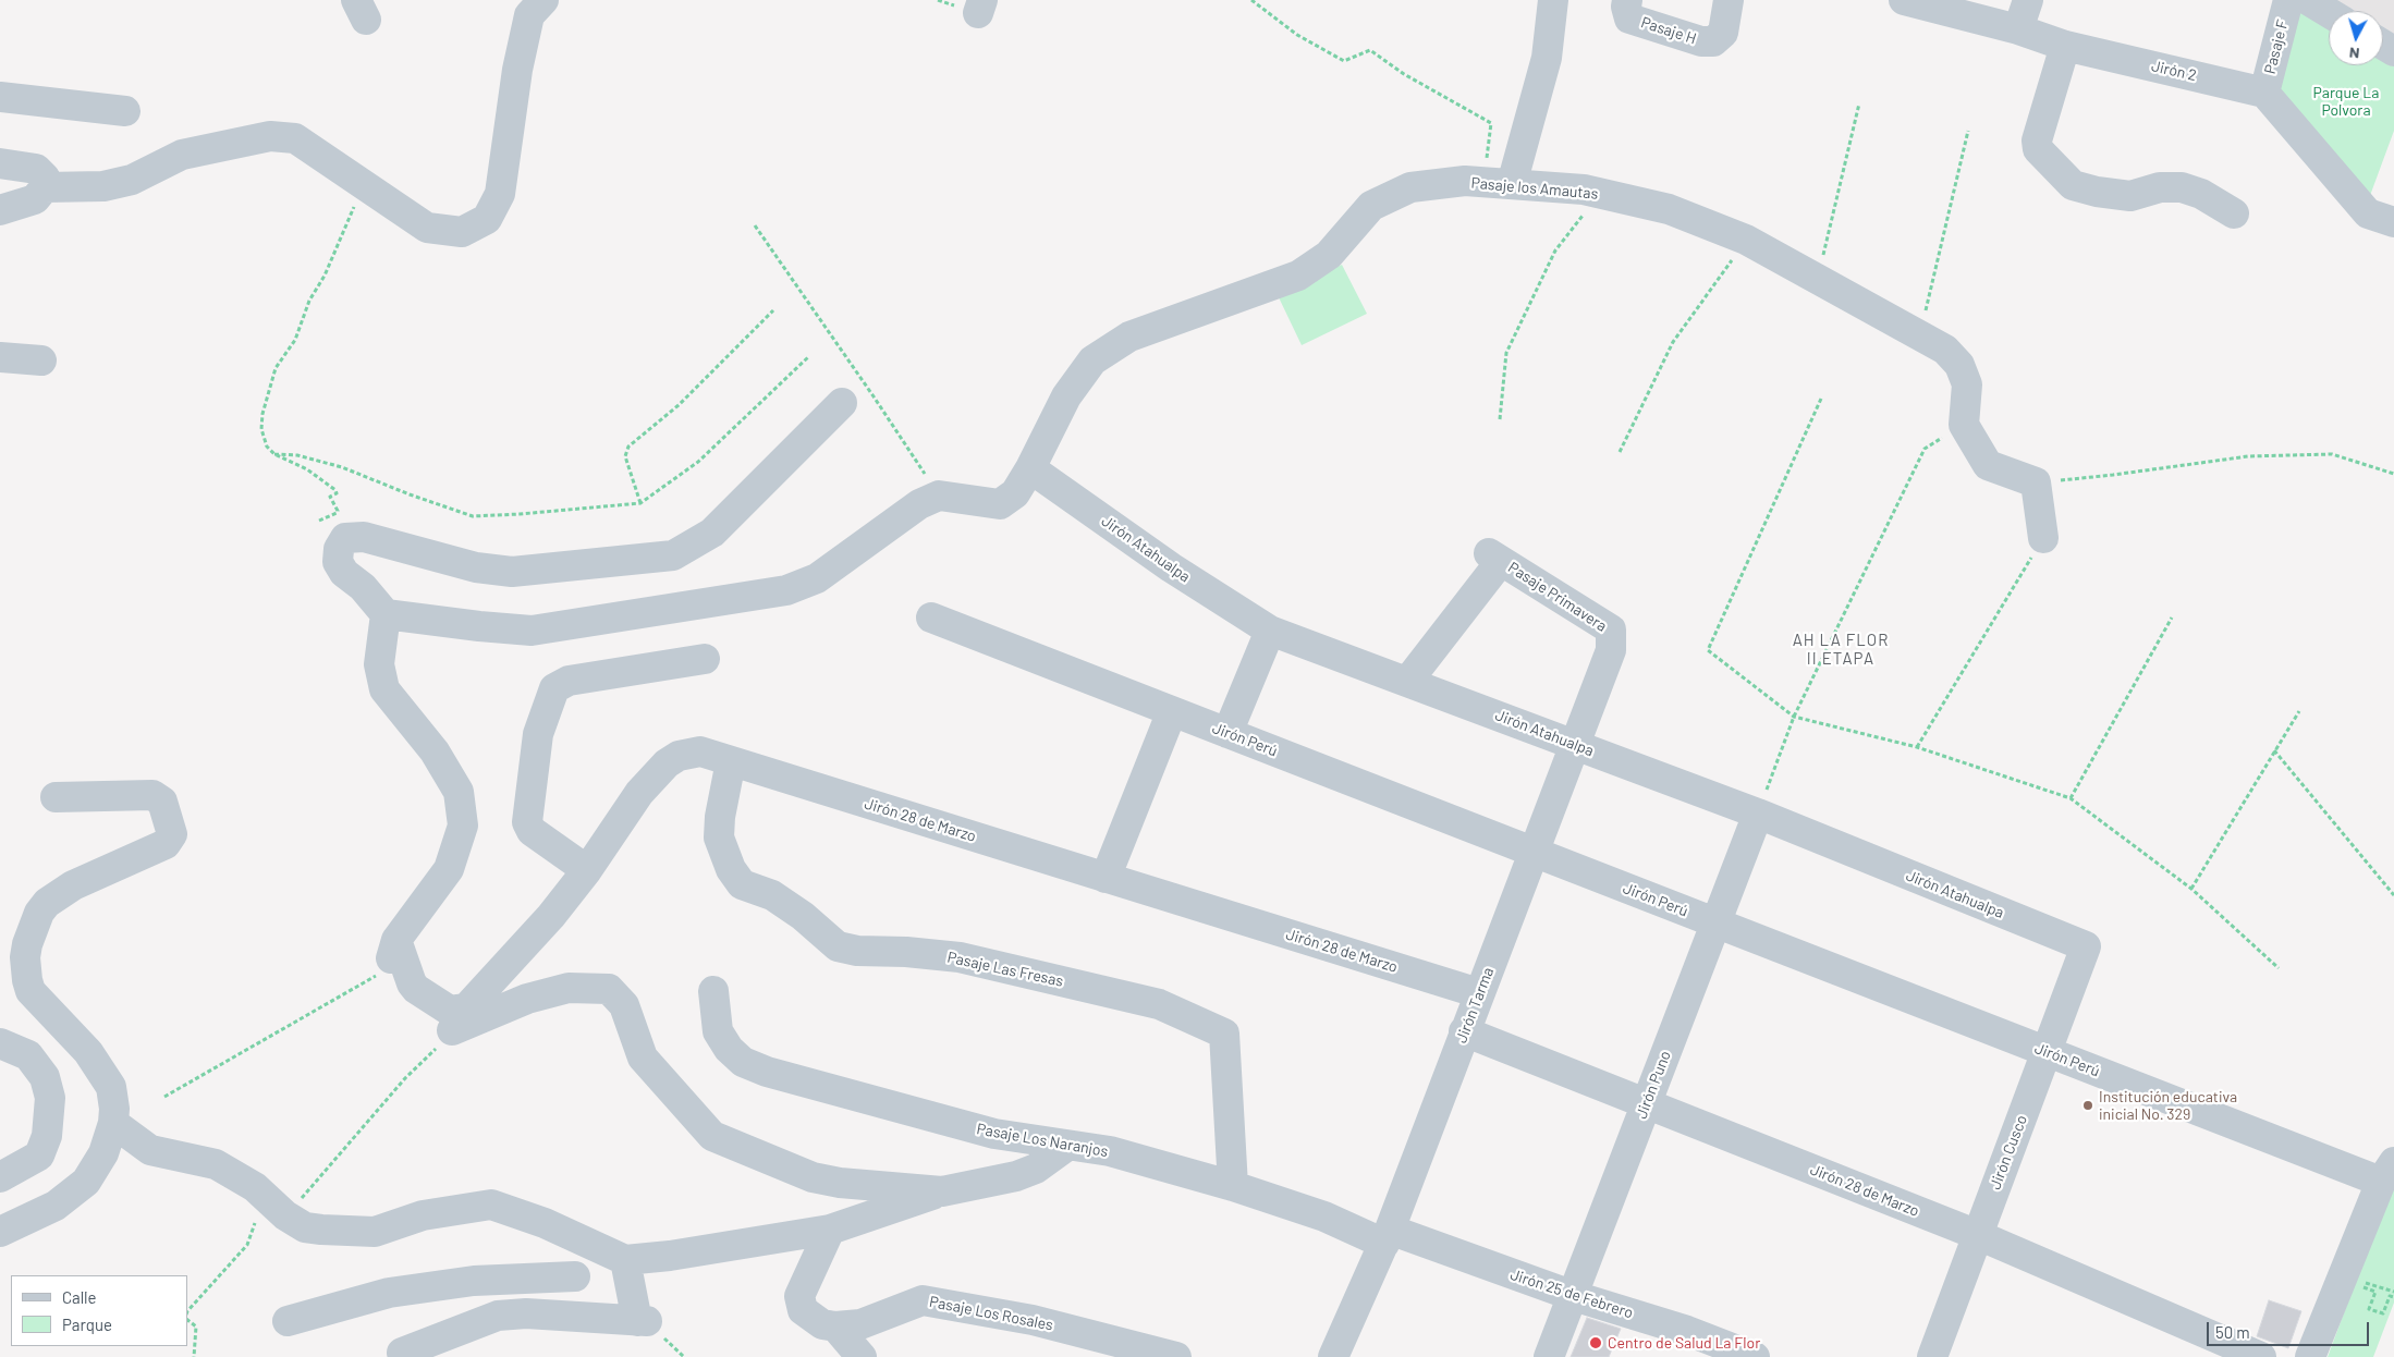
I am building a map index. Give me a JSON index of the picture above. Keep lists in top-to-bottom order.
{
  "streets": {
    "street": [
      "Pasaje H",
      "Pasaje F",
      "Jirón 2",
      "Pasaje los Amautas",
      "Jirón Atahualpa",
      "Pasaje Primavera",
      "Jirón Perú",
      "Jirón 28 de Marzo",
      "Pasaje Las Fresas",
      "Jirón Tarma",
      "Jirón Puno",
      "Pasaje Los Naranjos",
      "Jirón Cusco",
      "Jirón 25 de Febrero",
      "Pasaje Los Rosales"
    ]
  },
  "crossings": [
    ["Pasaje F", "Jirón 2"],
    ["Pasaje los Amautas", "Jirón Atahualpa"],
    ["Jirón Atahualpa", "Pasaje Primavera"],
    ["Jirón Atahualpa", "Jirón Tarma"],
    ["Jirón Atahualpa", "Jirón Puno"],
    ["Jirón Atahualpa", "Jirón Cusco"],
    ["Pasaje Primavera", "Jirón Tarma"],
    ["Jirón Perú", "Jirón Tarma"],
    ["Jirón Perú", "Jirón Puno"],
    ["Jirón Perú", "Jirón Cusco"],
    ["Jirón 28 de Marzo", "Pasaje Las Fresas"],
    ["Jirón 28 de Marzo", "Jirón Tarma"],
    ["Jirón 28 de Marzo", "Jirón Puno"],
    ["Jirón 28 de Marzo", "Jirón Cusco"],
    ["Pasaje Las Fresas", "Pasaje Los Naranjos"],
    ["Jirón Tarma", "Pasaje Los Naranjos"],
    ["Jirón Tarma", "Jirón 25 de Febrero"],
    ["Jirón Puno", "Jirón 25 de Febrero"],
    ["Pasaje Los Naranjos", "Jirón 25 de Febrero"]
  ],
  "districts": ["AH LA FLOR II ETAPA"],
  "parks": ["Parque La Polvora"],
  "places": ["Institución educativa inicial No. 329", "Centro de Salud La Flor"],
  "legend": ["Calle", "Parque"],
  "scale_bar": "50 m",
  "north": "bottom"
}
